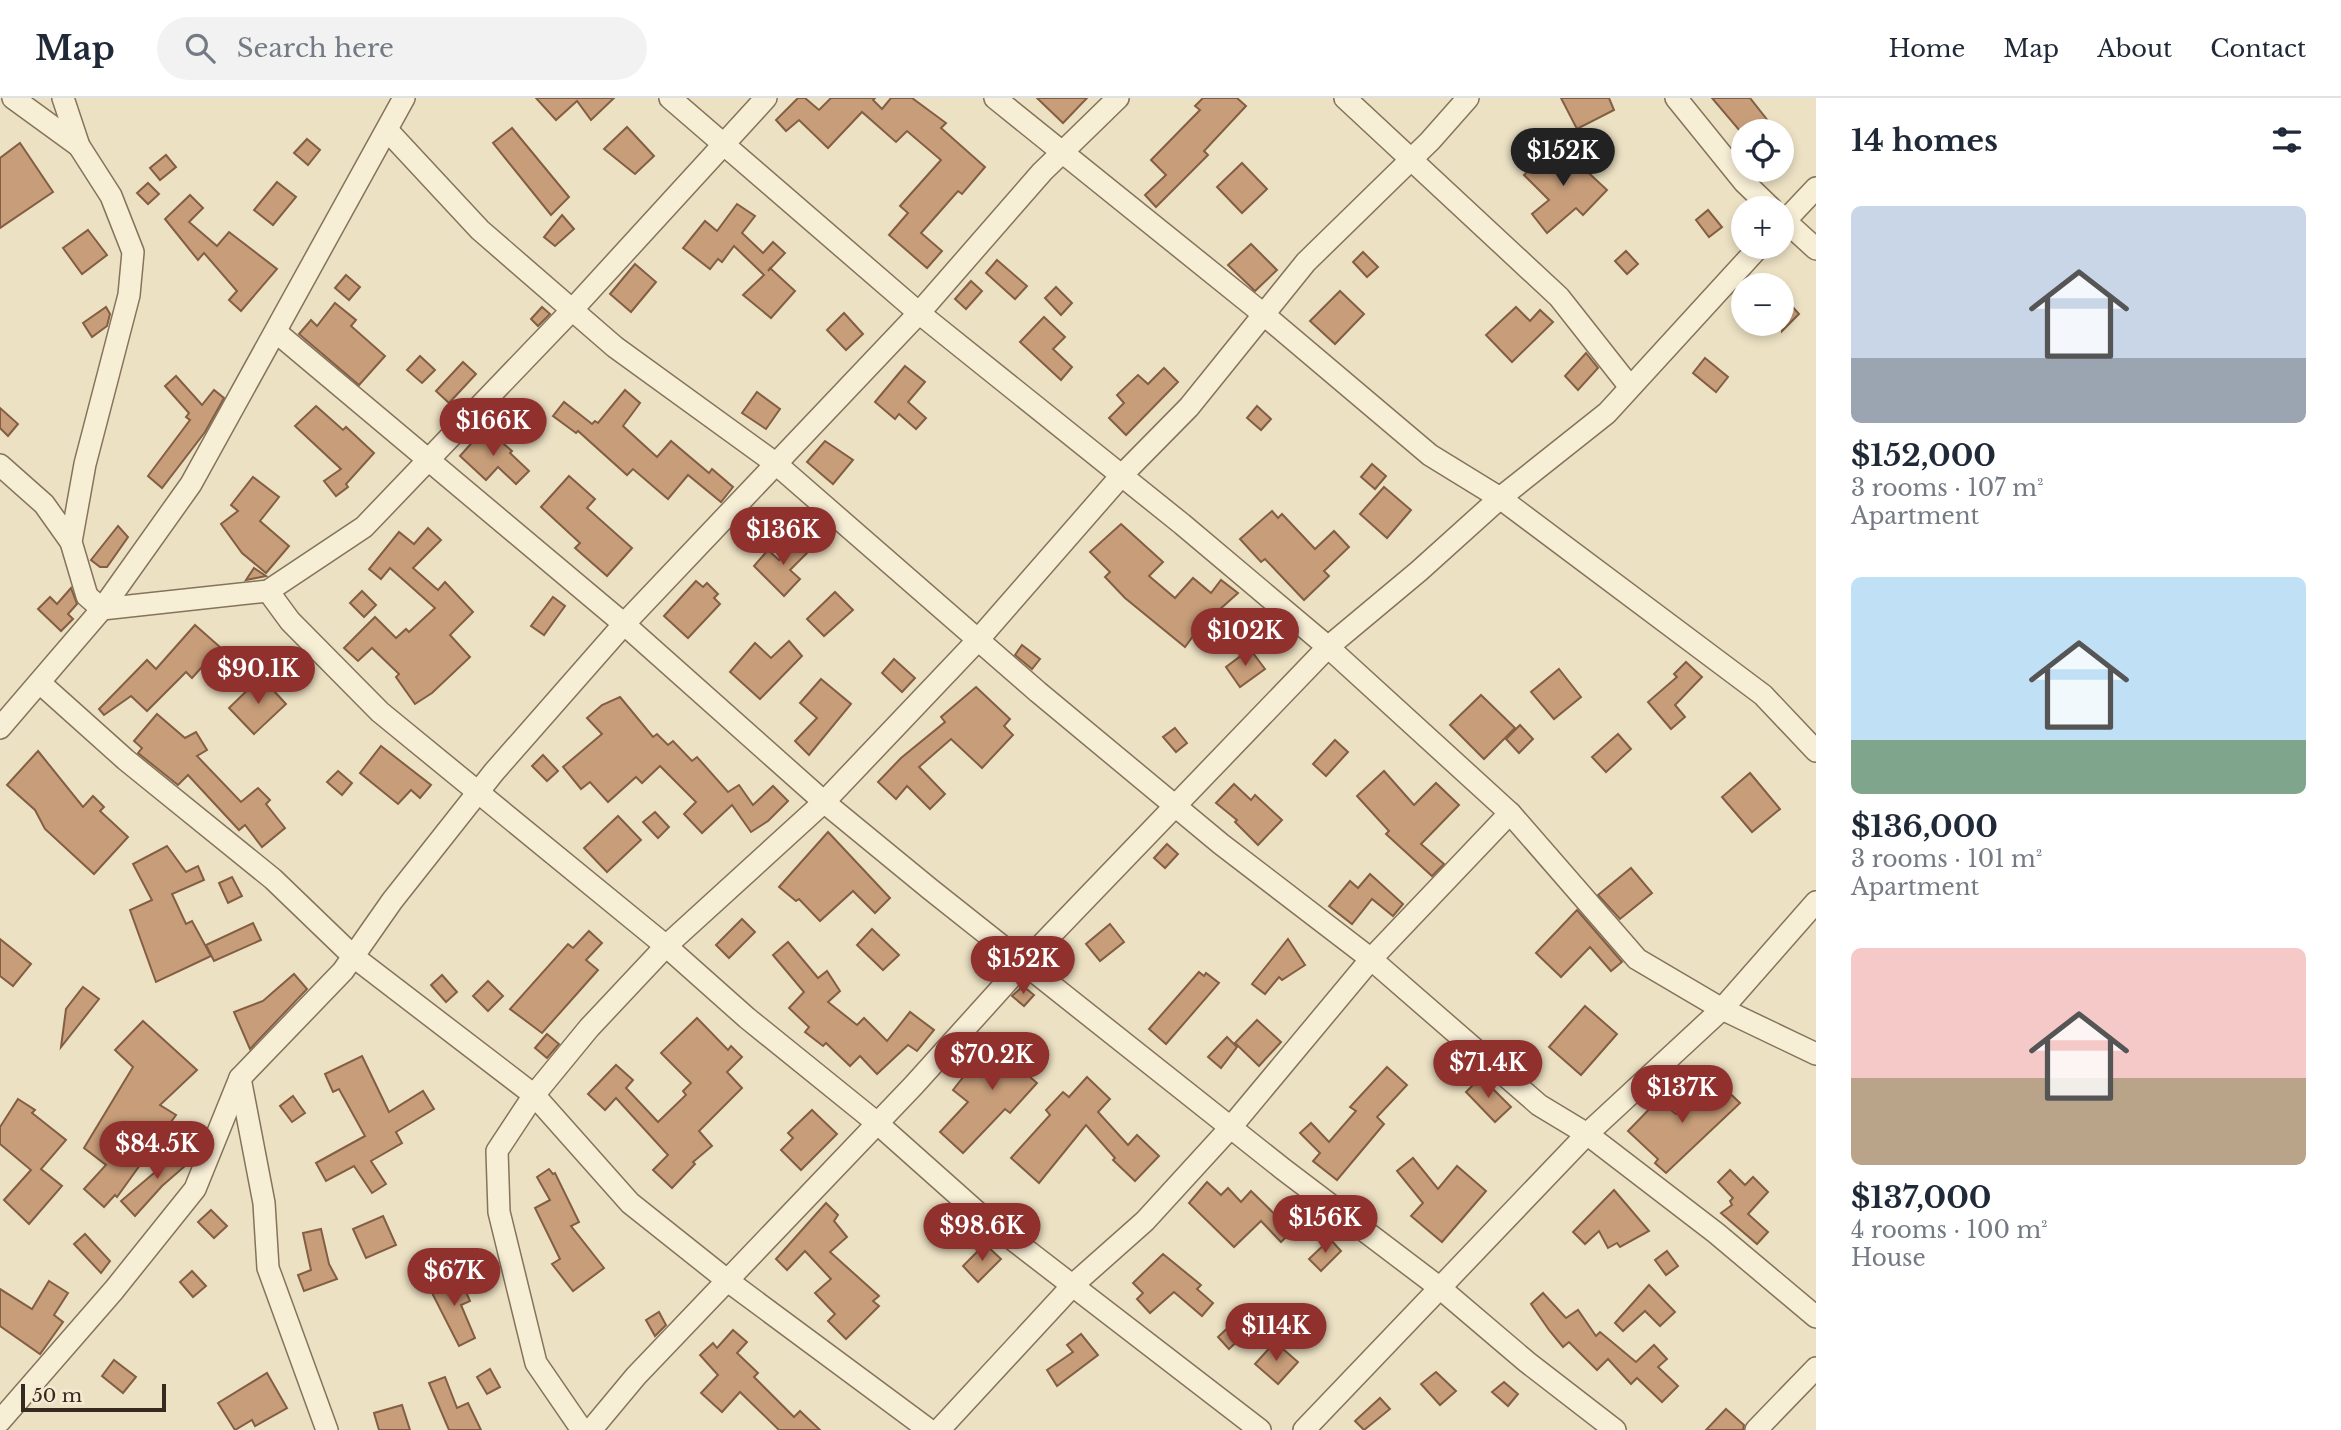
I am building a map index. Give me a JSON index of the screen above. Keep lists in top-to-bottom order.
{
  "scale_bar": "50 m",
  "page": {
    "header": "Map",
    "search": "Search here",
    "nav": [
      "Home",
      "Map",
      "About",
      "Contact"
    ],
    "heading": "14 homes",
    "map_buttons": ["+", "−"],
    "price": [
      "$152K",
      "$166K",
      "$136K",
      "$102K",
      "$90.1K",
      "$152K",
      "$70.2K",
      "$71.4K",
      "$137K",
      "$84.5K",
      "$156K",
      "$98.6K",
      "$67K",
      "$114K"
    ],
    "list": [
      {
        "name": "$152,000",
        "note": "3 rooms · 107 m² · Apartment"
      },
      {
        "name": "$136,000",
        "note": "3 rooms · 101 m² · Apartment"
      },
      {
        "name": "$137,000",
        "note": "4 rooms · 100 m² · House"
      }
    ],
    "scale": "50 m"
  }
}
